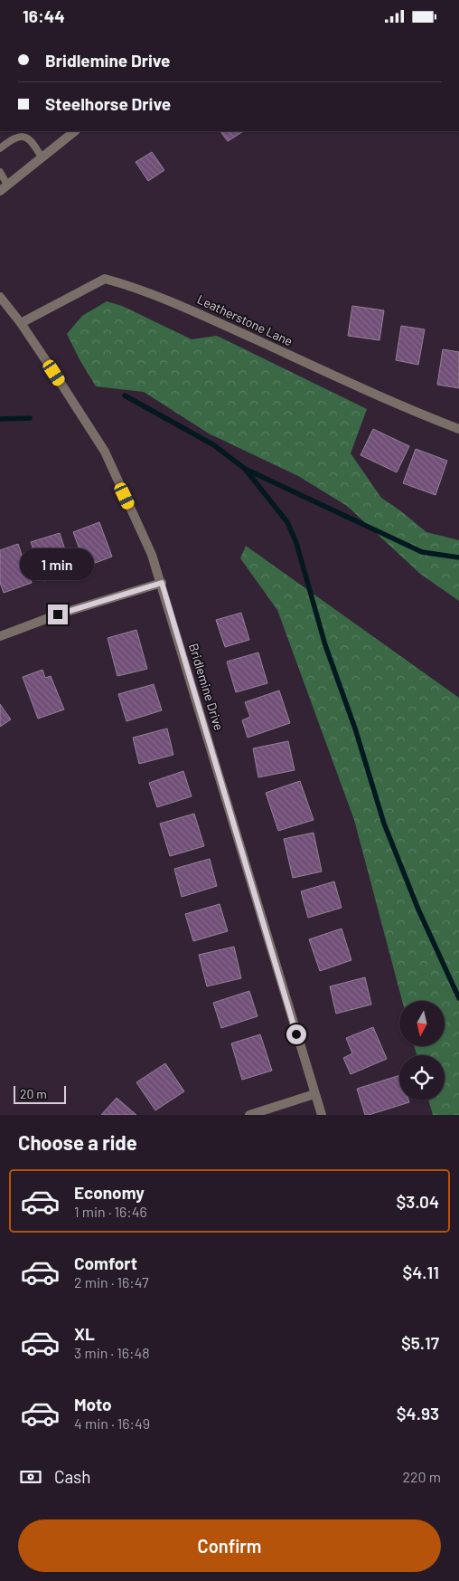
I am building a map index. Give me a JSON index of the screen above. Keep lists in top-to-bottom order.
{
  "streets": {
    "street": ["Leatherstone Lane", "Bridlemine Drive"]
  },
  "crossings": [
    ["Leatherstone Lane", "Bridlemine Drive"]
  ],
  "scale_bar": "20 m",
  "north": "bottom",
  "page": {
    "status": "16:44",
    "banner": ["Bridlemine Drive", "Steelhorse Drive"],
    "bubble": "1 min",
    "scale": "20 m",
    "heading": "Choose a ride",
    "list": [
      {
        "name": "Economy",
        "note": "1 min · 16:46",
        "value": "$3.04"
      },
      {
        "name": "Comfort",
        "note": "2 min · 16:47",
        "value": "$4.11"
      },
      {
        "name": "XL",
        "note": "3 min · 16:48",
        "value": "$5.17"
      },
      {
        "name": "Moto",
        "note": "4 min · 16:49",
        "value": "$4.93"
      }
    ],
    "pay": ["Cash", "220 m"],
    "buttons": "Confirm"
  }
}
